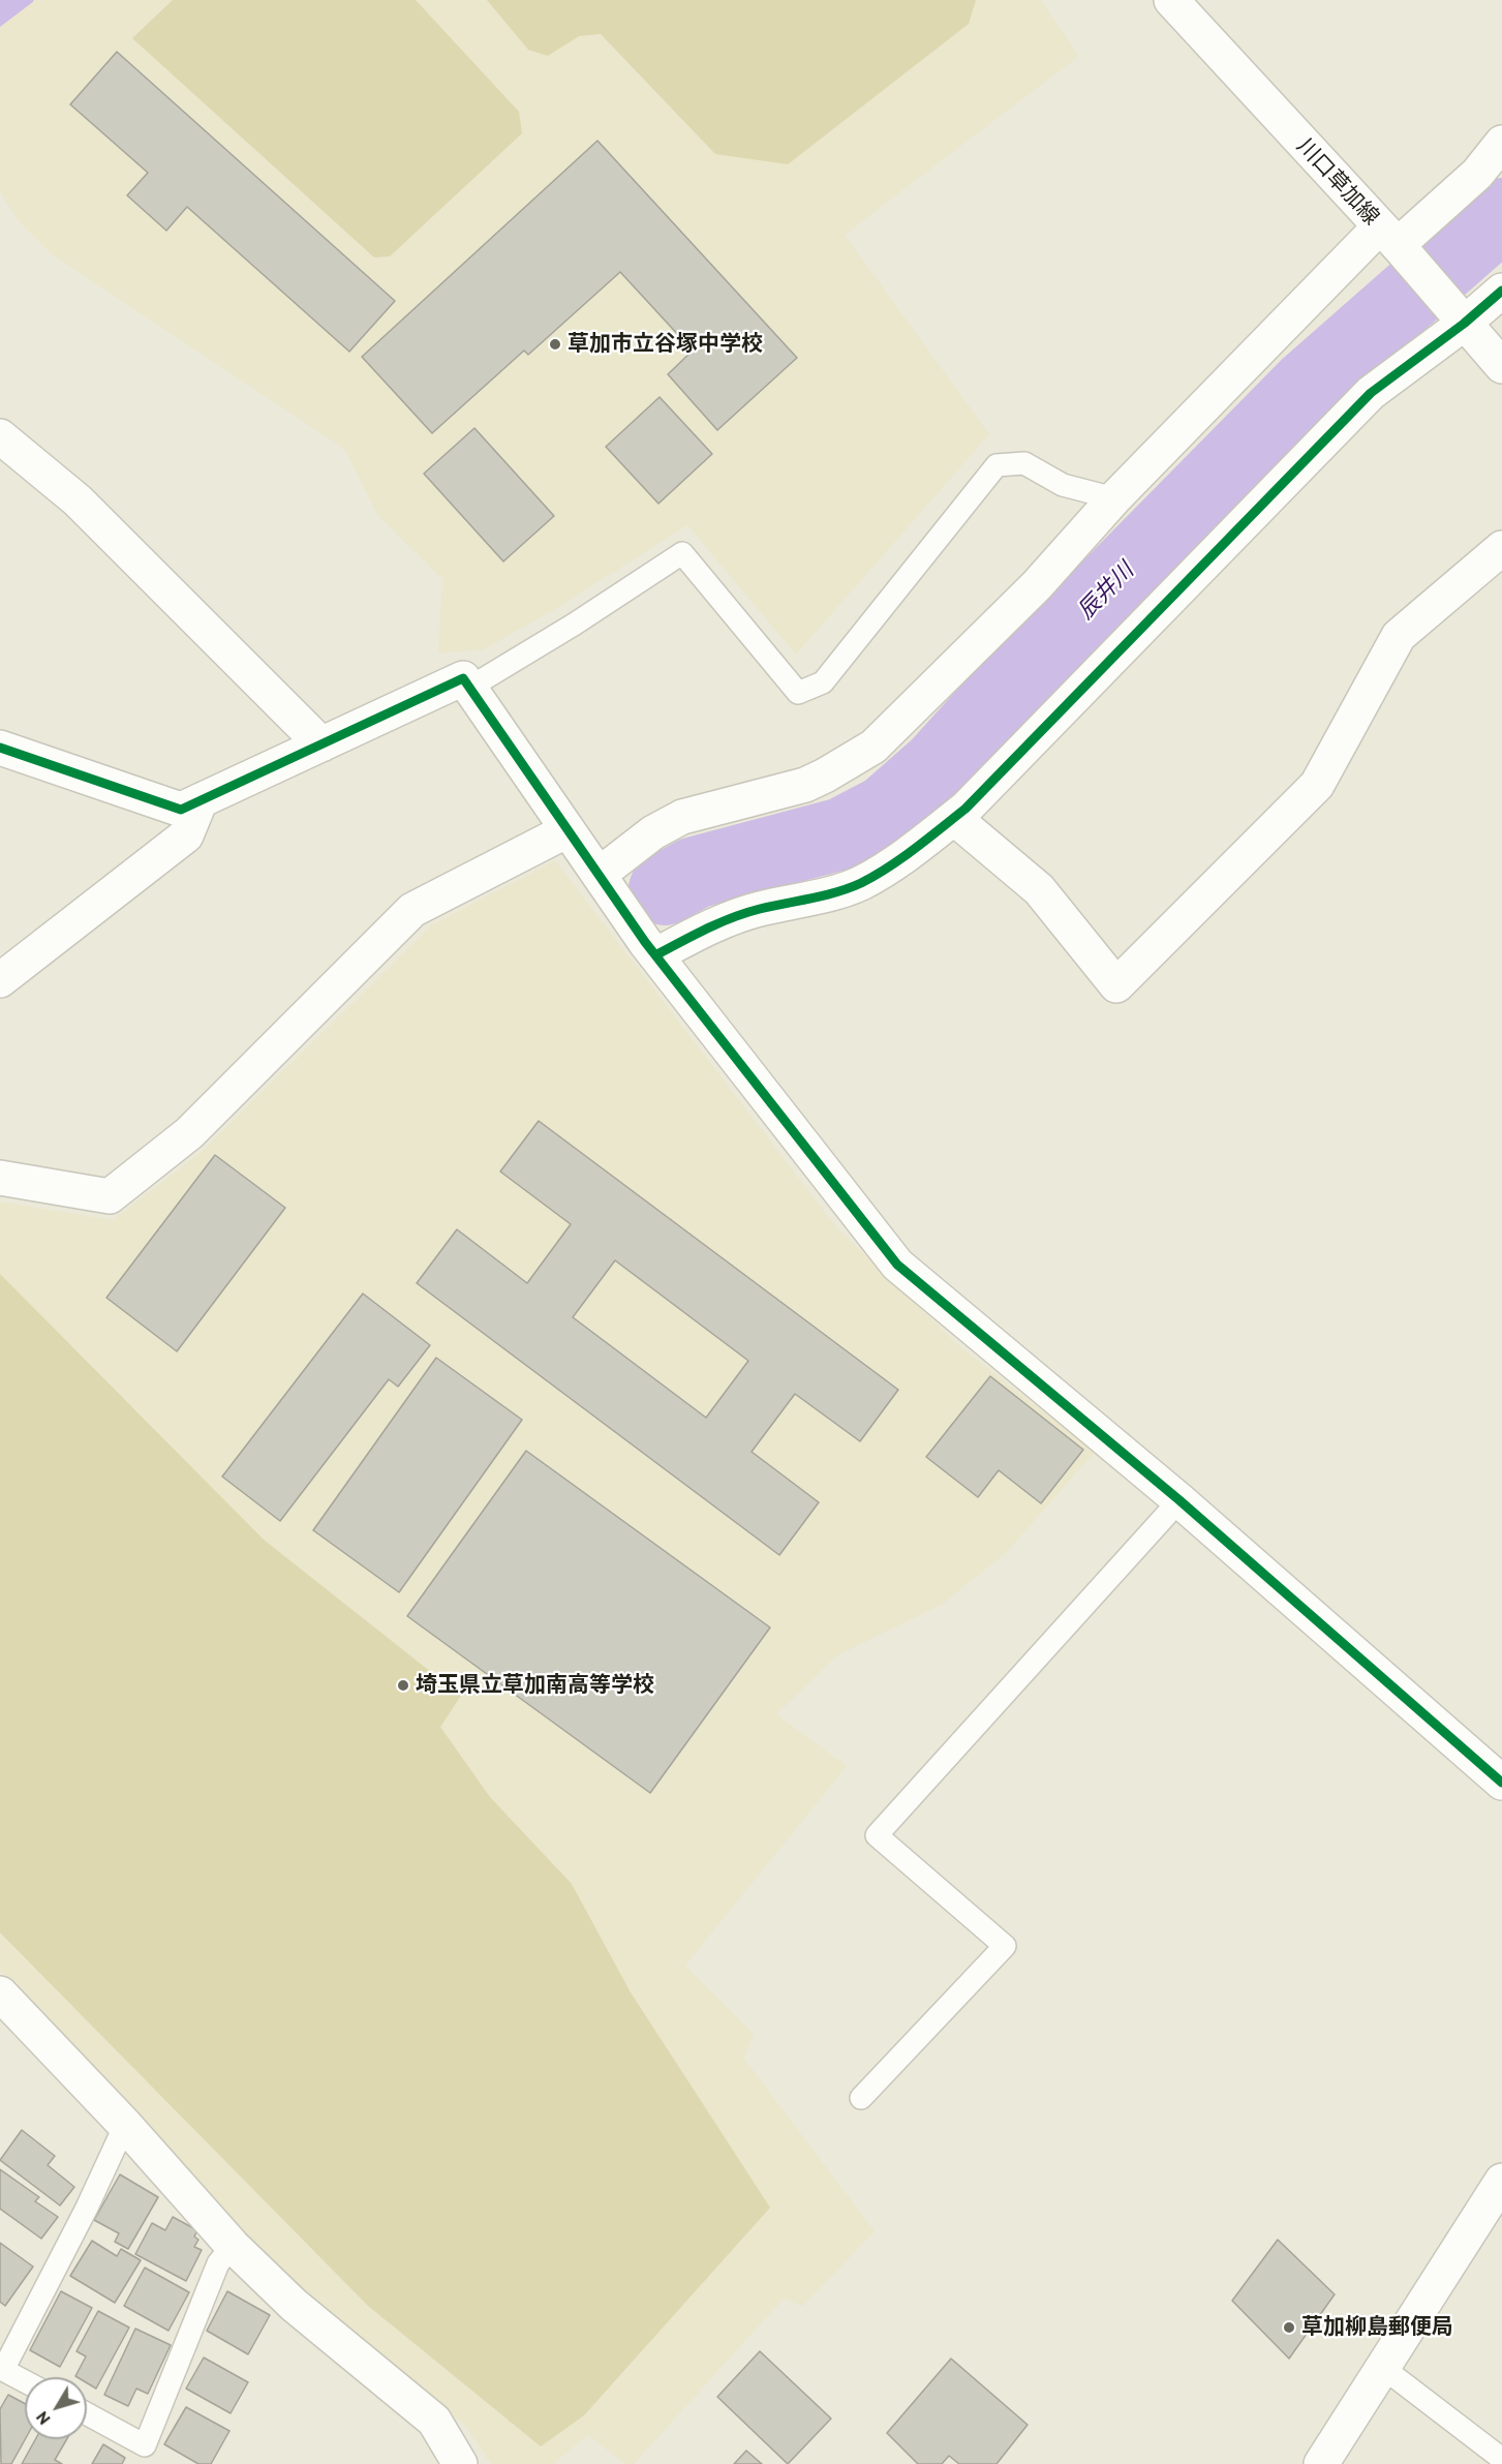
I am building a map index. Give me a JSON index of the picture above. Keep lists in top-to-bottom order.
{
  "streets": {
    "street": ["川口草加線"]
  },
  "water": ["辰井川"],
  "places": ["草加市立谷塚中学校", "埼玉県立草加南高等学校", "草加柳島郵便局"],
  "north": "bottom left"
}
